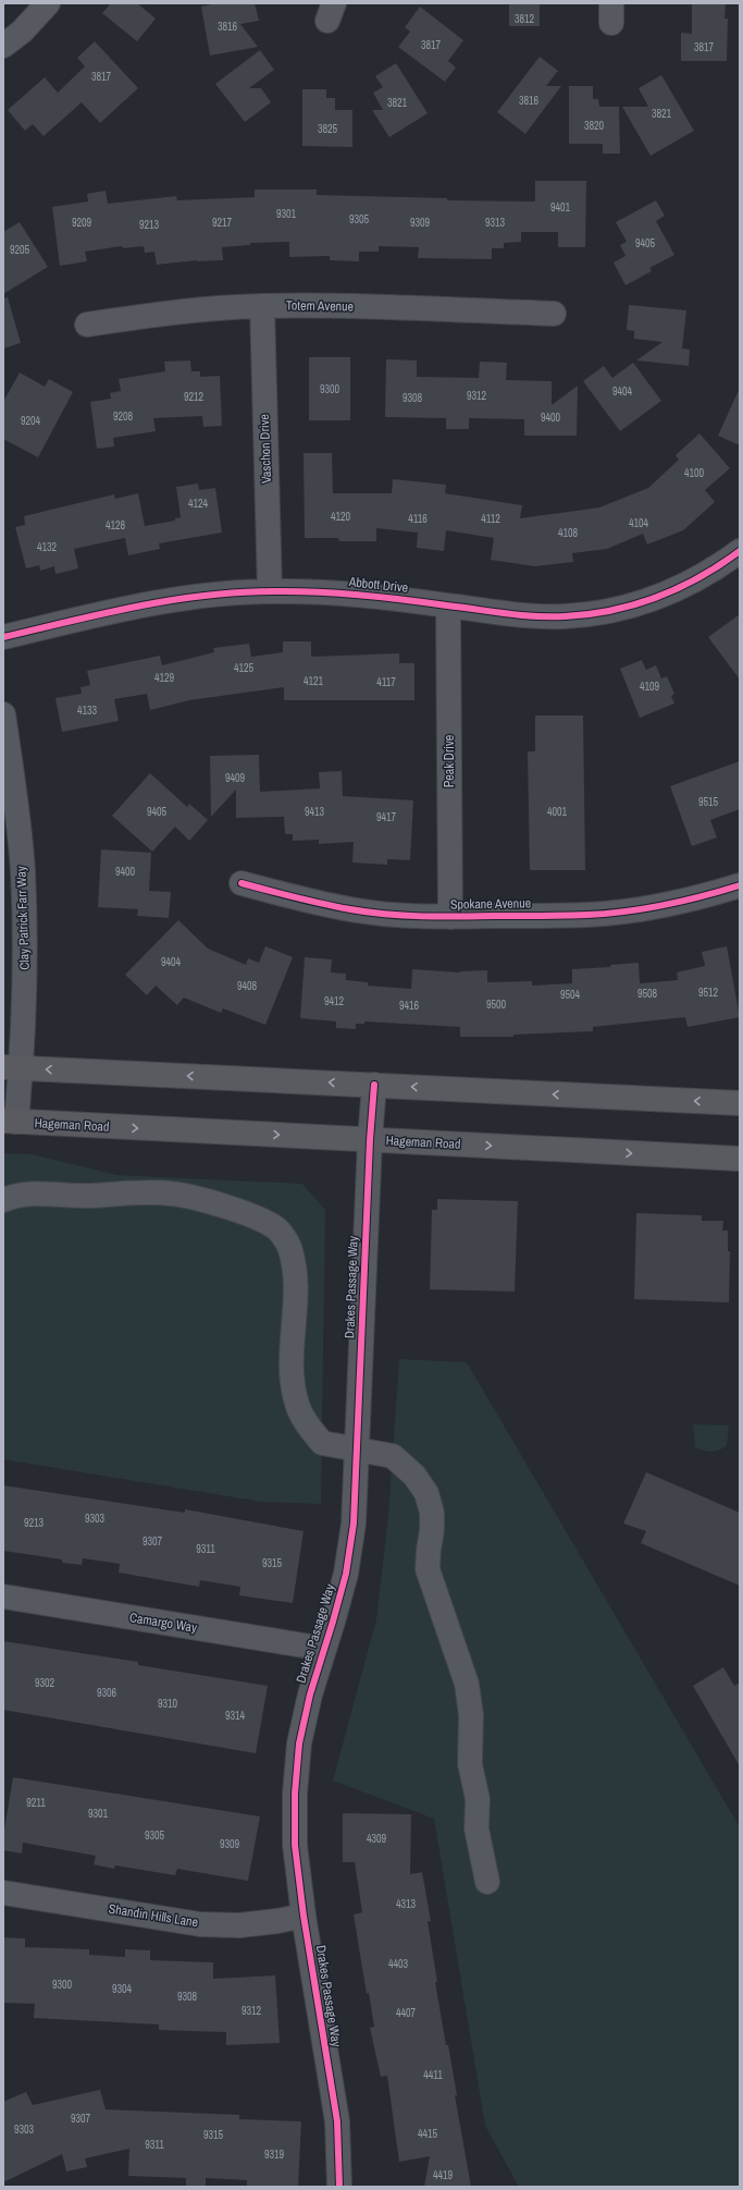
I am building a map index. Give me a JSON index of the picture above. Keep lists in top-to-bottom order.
{
  "streets": {
    "main road": ["Hageman Road"],
    "street": [
      "Totem Avenue",
      "Vaschon Drive",
      "Abbott Drive",
      "Peak Drive",
      "Spokane Avenue",
      "Clay Patrick Farr Way",
      "Drakes Passage Way",
      "Camargo Way",
      "Shandin Hills Lane"
    ]
  },
  "crossings": [
    ["Totem Avenue", "Vaschon Drive"],
    ["Vaschon Drive", "Abbott Drive"],
    ["Abbott Drive", "Peak Drive"],
    ["Peak Drive", "Spokane Avenue"],
    ["Clay Patrick Farr Way", "Hageman Road"],
    ["Hageman Road", "Drakes Passage Way"],
    ["Drakes Passage Way", "Camargo Way"],
    ["Drakes Passage Way", "Shandin Hills Lane"]
  ],
  "house_numbers": [
    "3812",
    "3816",
    "3817",
    "3817",
    "3817",
    "3816",
    "3821",
    "3821",
    "3820",
    "3825",
    "9401",
    "9301",
    "9305",
    "9209",
    "9217",
    "9309",
    "9313",
    "9213",
    "9405",
    "9205",
    "9300",
    "9404",
    "9312",
    "9212",
    "9308",
    "9208",
    "9400",
    "9204",
    "4100",
    "4124",
    "4120",
    "4116",
    "4112",
    "4104",
    "4128",
    "4108",
    "4132",
    "4125",
    "4129",
    "4121",
    "4117",
    "4109",
    "4133",
    "9409",
    "9515",
    "9405",
    "9413",
    "4001",
    "9417",
    "9400",
    "9404",
    "9408",
    "9512",
    "9508",
    "9504",
    "9412",
    "9500",
    "9416",
    "9303",
    "9213",
    "9307",
    "9311",
    "9315",
    "9302",
    "9306",
    "9310",
    "9314",
    "9211",
    "9301",
    "9305",
    "4309",
    "9309",
    "4313",
    "4403",
    "9300",
    "9304",
    "9308",
    "9312",
    "4407",
    "4411",
    "9307",
    "9303",
    "4415",
    "9315",
    "9311",
    "9319",
    "4419"
  ]
}
